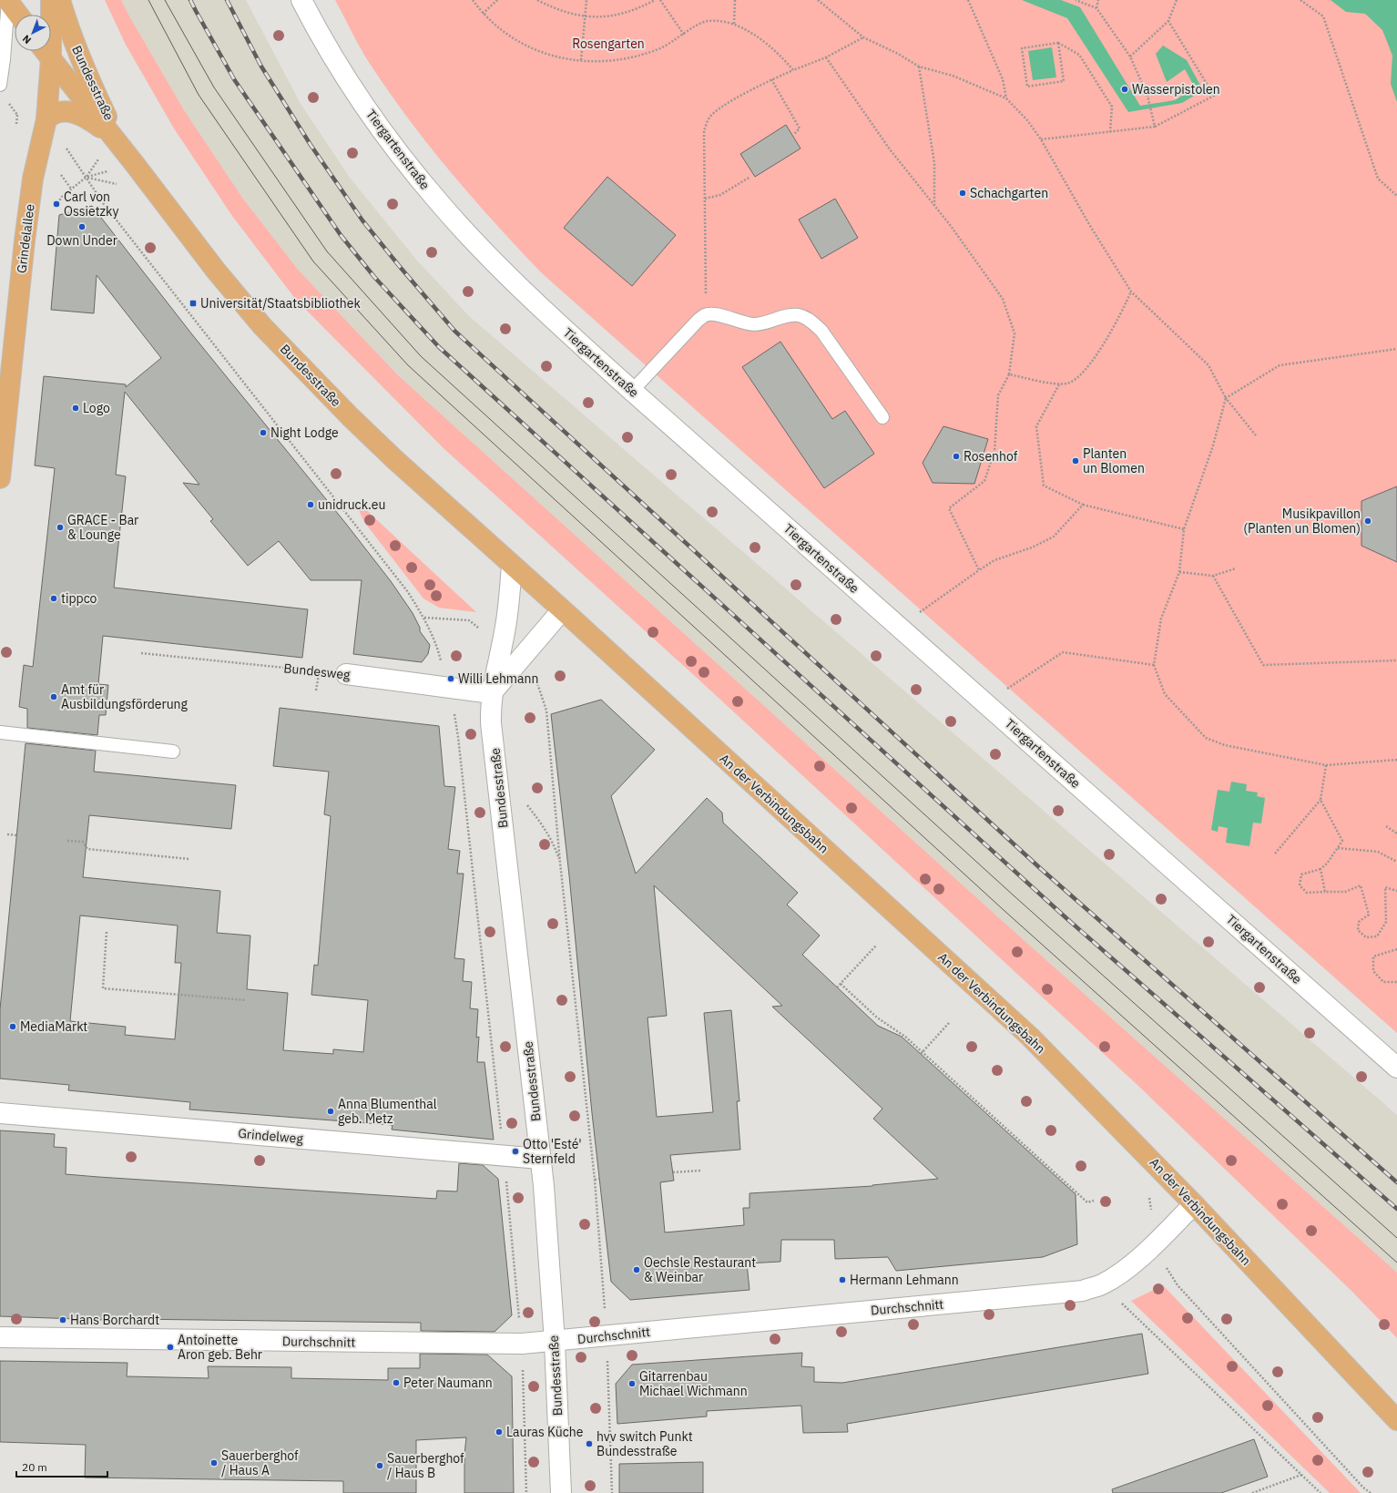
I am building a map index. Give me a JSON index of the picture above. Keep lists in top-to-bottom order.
{
  "streets": {
    "main road": ["Bundesstraße", "Grindelallee", "An der Verbindungsbahn"],
    "street": [
      "Tiergartenstraße",
      "Bundesweg",
      "Grindelweg",
      "Durchschnitt"
    ]
  },
  "crossings": [
    ["Bundesstraße", "Grindelallee"],
    ["Bundesstraße", "Bundesweg"],
    ["Bundesstraße", "An der Verbindungsbahn"],
    ["Bundesstraße", "Grindelweg"],
    ["Bundesstraße", "Durchschnitt"],
    ["An der Verbindungsbahn", "Durchschnitt"]
  ],
  "parks": ["Rosengarten"],
  "places": {
    "other": [
      "Wasserpistolen",
      "Schachgarten",
      "Carl von Ossietzky",
      "Down Under",
      "Logo",
      "Night Lodge",
      "Rosenhof",
      "Planten un Blomen",
      "unidruck.eu",
      "Musikpavillon (Planten un Blomen)",
      "GRACE - Bar & Lounge",
      "tippco",
      "Willi Lehmann",
      "Amt für Ausbildungsförderung",
      "MediaMarkt",
      "Anna Blumenthal geb. Metz",
      "Otto 'Esté' Sternfeld",
      "Oechsle Restaurant & Weinbar",
      "Hermann Lehmann",
      "Hans Borchardt",
      "Antoinette Aron geb. Behr",
      "Peter Naumann",
      "Gitarrenbau Michael Wichmann",
      "Lauras Küche",
      "hvv switch Punkt Bundesstraße",
      "Sauerberghof / Haus A",
      "Sauerberghof / Haus B"
    ],
    "transit": ["Universität/Staatsbibliothek"]
  },
  "scale_bar": "20 m",
  "north": "bottom left"
}
